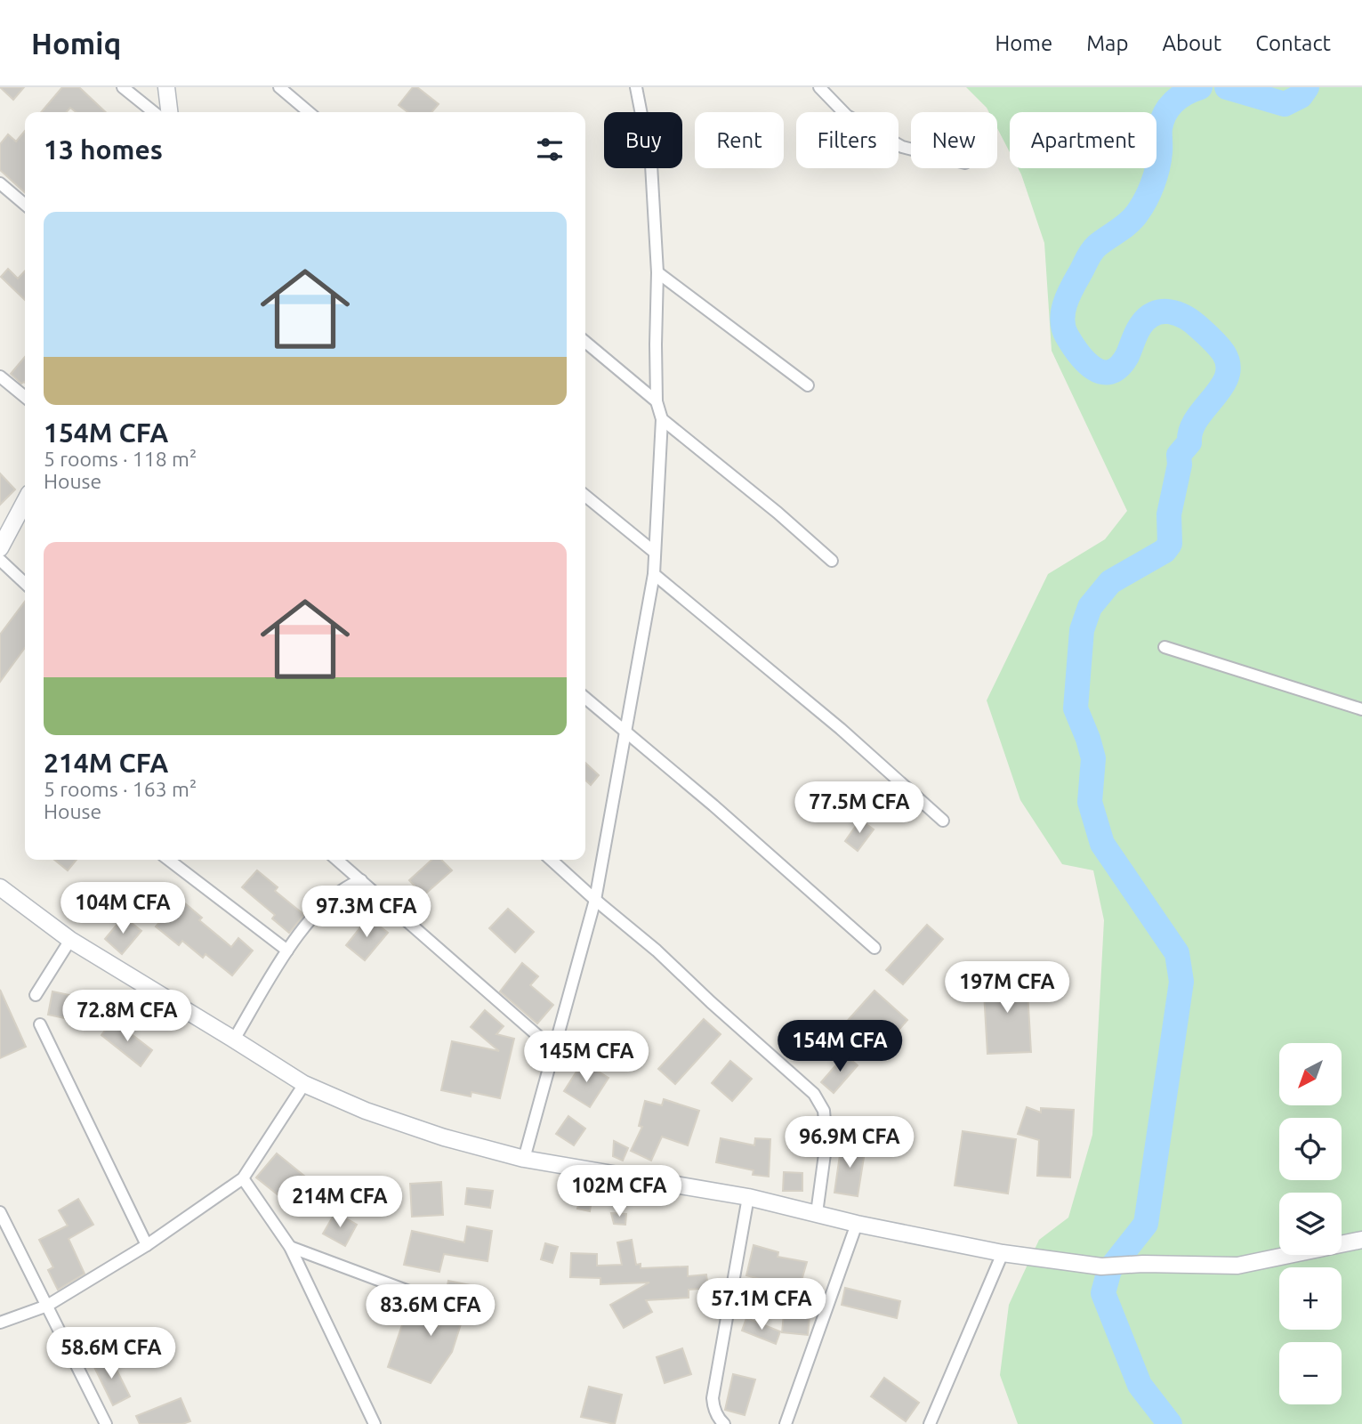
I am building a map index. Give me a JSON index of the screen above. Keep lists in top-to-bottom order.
{
  "north": "bottom left",
  "page": {
    "header": "Homiq",
    "nav": [
      "Home",
      "Map",
      "About",
      "Contact"
    ],
    "chip": [
      "Buy",
      "Rent",
      "Filters",
      "New",
      "Apartment"
    ],
    "heading": "13 homes",
    "list": [
      {
        "name": "154M CFA",
        "note": "5 rooms · 118 m² · House"
      },
      {
        "name": "214M CFA",
        "note": "5 rooms · 163 m² · House"
      }
    ],
    "price": [
      "77.5M CFA",
      "104M CFA",
      "97.3M CFA",
      "197M CFA",
      "72.8M CFA",
      "154M CFA",
      "145M CFA",
      "96.9M CFA",
      "102M CFA",
      "214M CFA",
      "57.1M CFA",
      "83.6M CFA",
      "58.6M CFA"
    ],
    "map_buttons": ["+", "−"]
  }
}
